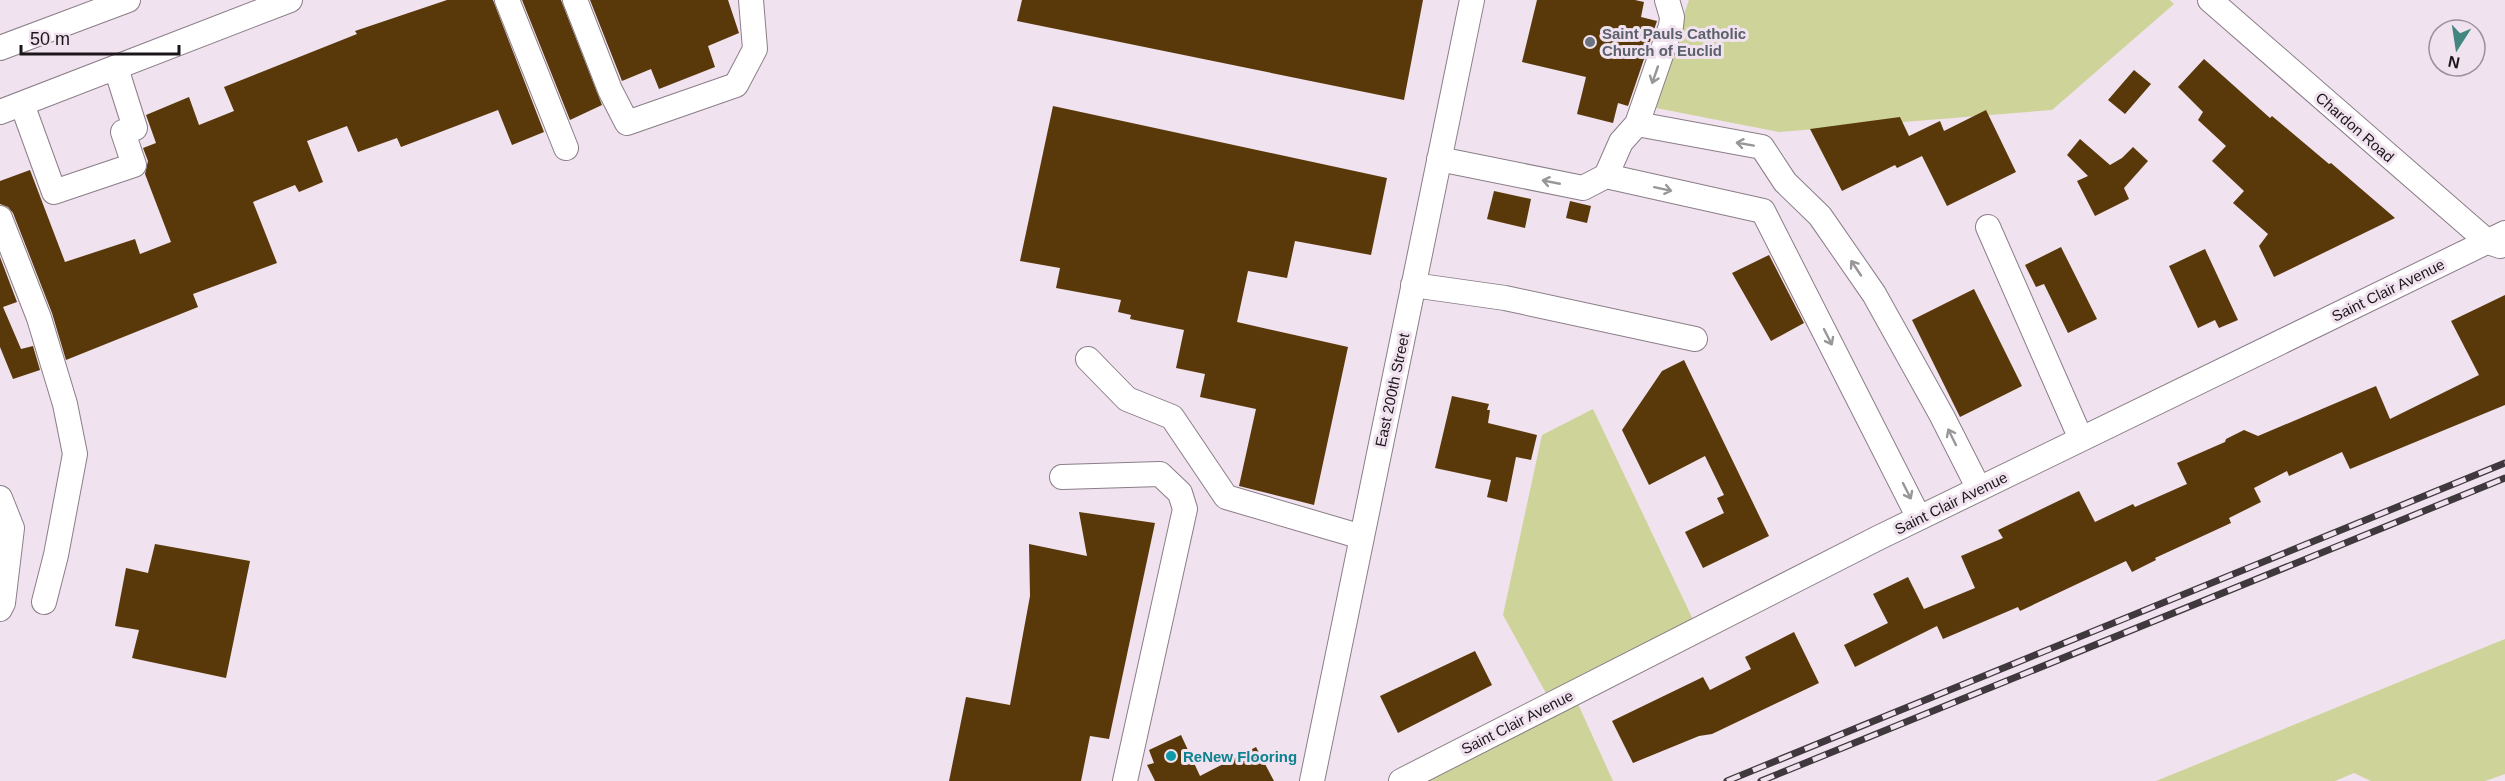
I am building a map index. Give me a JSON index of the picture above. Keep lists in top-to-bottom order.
{
  "streets": {
    "street": ["Chardon Road", "Saint Clair Avenue", "East 200th Street"]
  },
  "crossings": [
    ["Chardon Road", "Saint Clair Avenue"]
  ],
  "places": ["Saint Pauls Catholic Church of Euclid", "ReNew Flooring"],
  "scale_bar": "50 m",
  "north": "bottom"
}
